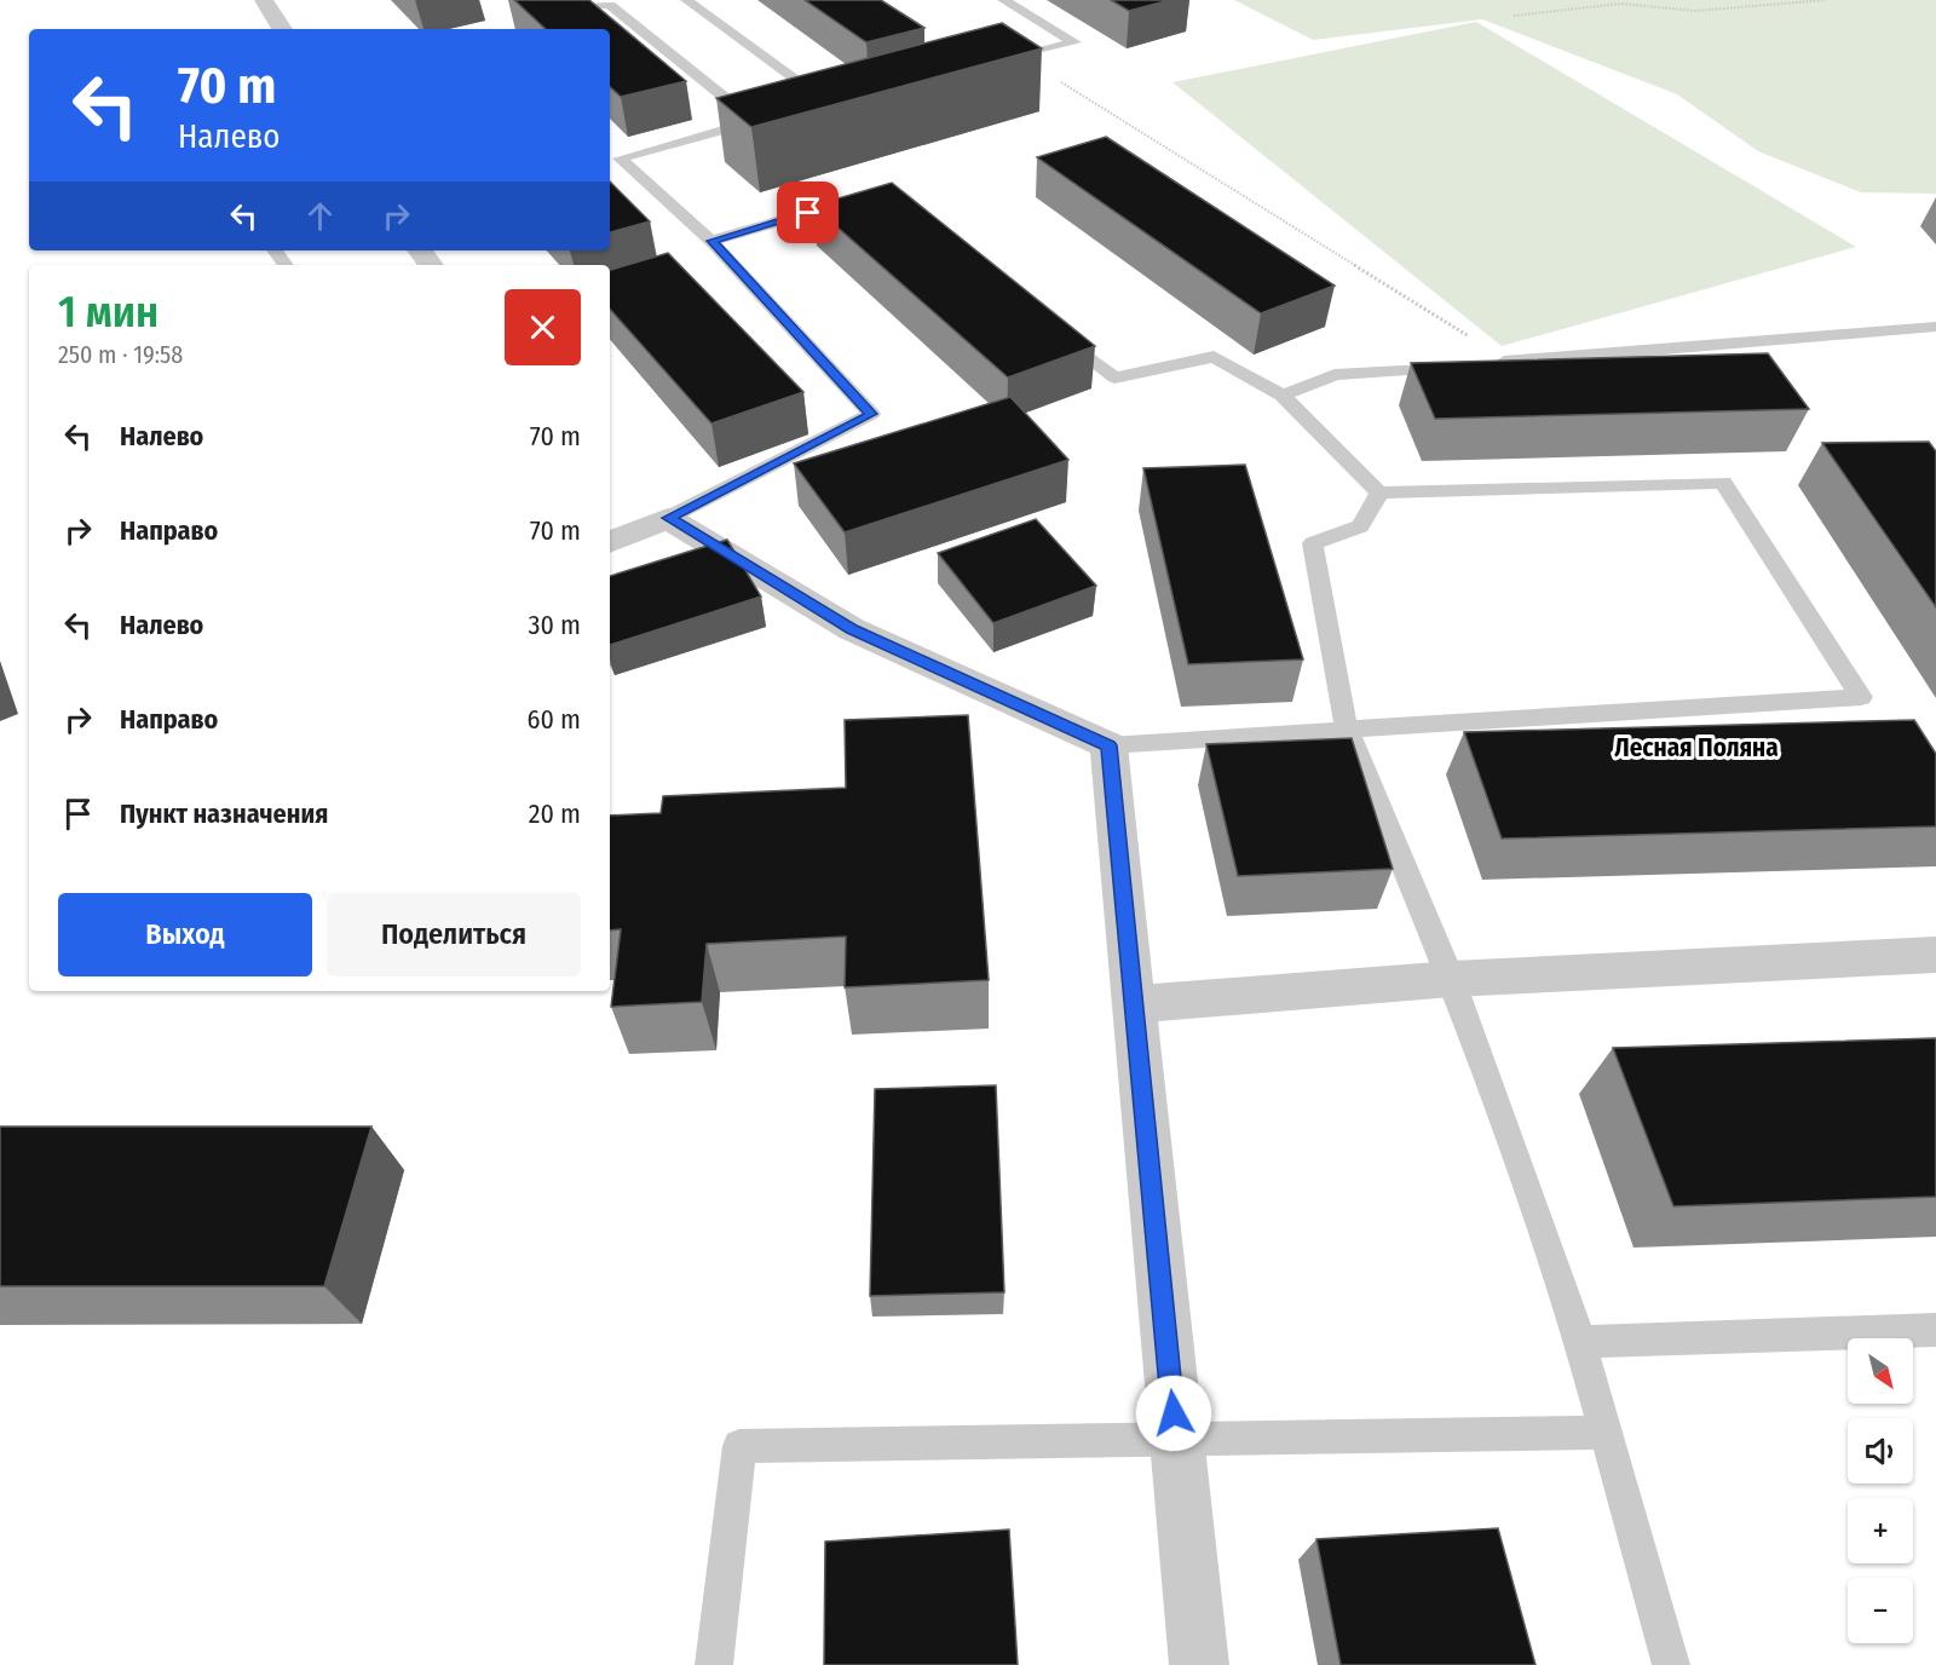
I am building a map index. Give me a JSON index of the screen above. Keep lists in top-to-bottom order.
{
  "districts": ["Лесная Поляна"],
  "north": "bottom right",
  "page": {
    "turn": ["70 m", "Налево"],
    "heading": ["1 мин", "250 m · 19:58"],
    "list": [
      {
        "name": "Налево",
        "value": "70 m"
      },
      {
        "name": "Направо",
        "value": "70 m"
      },
      {
        "name": "Налево",
        "value": "30 m"
      },
      {
        "name": "Направо",
        "value": "60 m"
      },
      {
        "name": "Пункт назначения",
        "value": "20 m"
      }
    ],
    "buttons": ["Выход", "Поделиться"],
    "map_buttons": ["+", "−"]
  }
}
